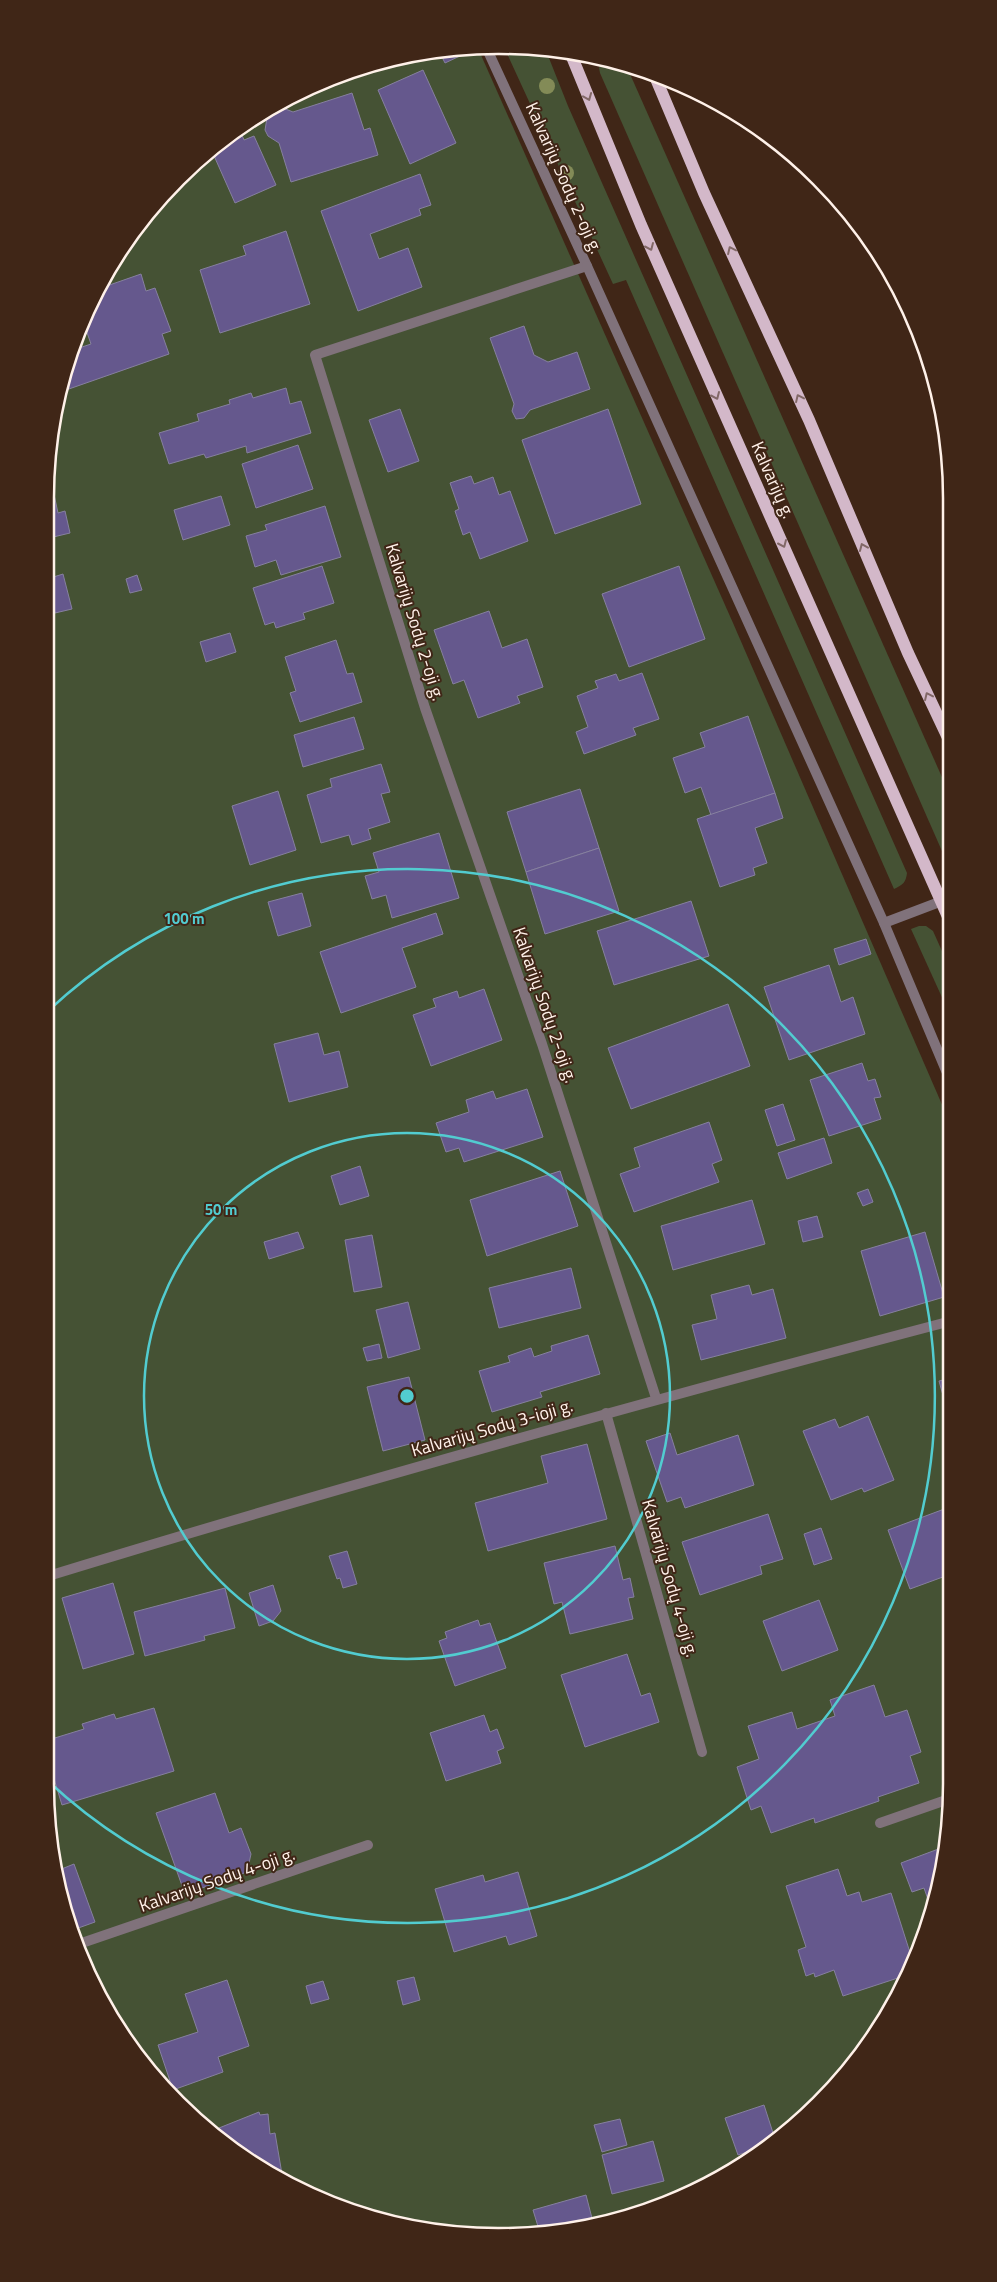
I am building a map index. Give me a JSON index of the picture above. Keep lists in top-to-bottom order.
{
  "streets": {
    "main road": ["Kalvarijų g."],
    "street": ["Kalvarijų Sodų 2-oji g.", "Kalvarijų Sodų 3-ioji g.", "Kalvarijų Sodų 4-oji g."]
  },
  "crossings": [
    ["Kalvarijų Sodų 2-oji g.", "Kalvarijų Sodų 3-ioji g."],
    ["Kalvarijų Sodų 3-ioji g.", "Kalvarijų Sodų 4-oji g."]
  ],
  "rings": ["100 m", "50 m"]
}
